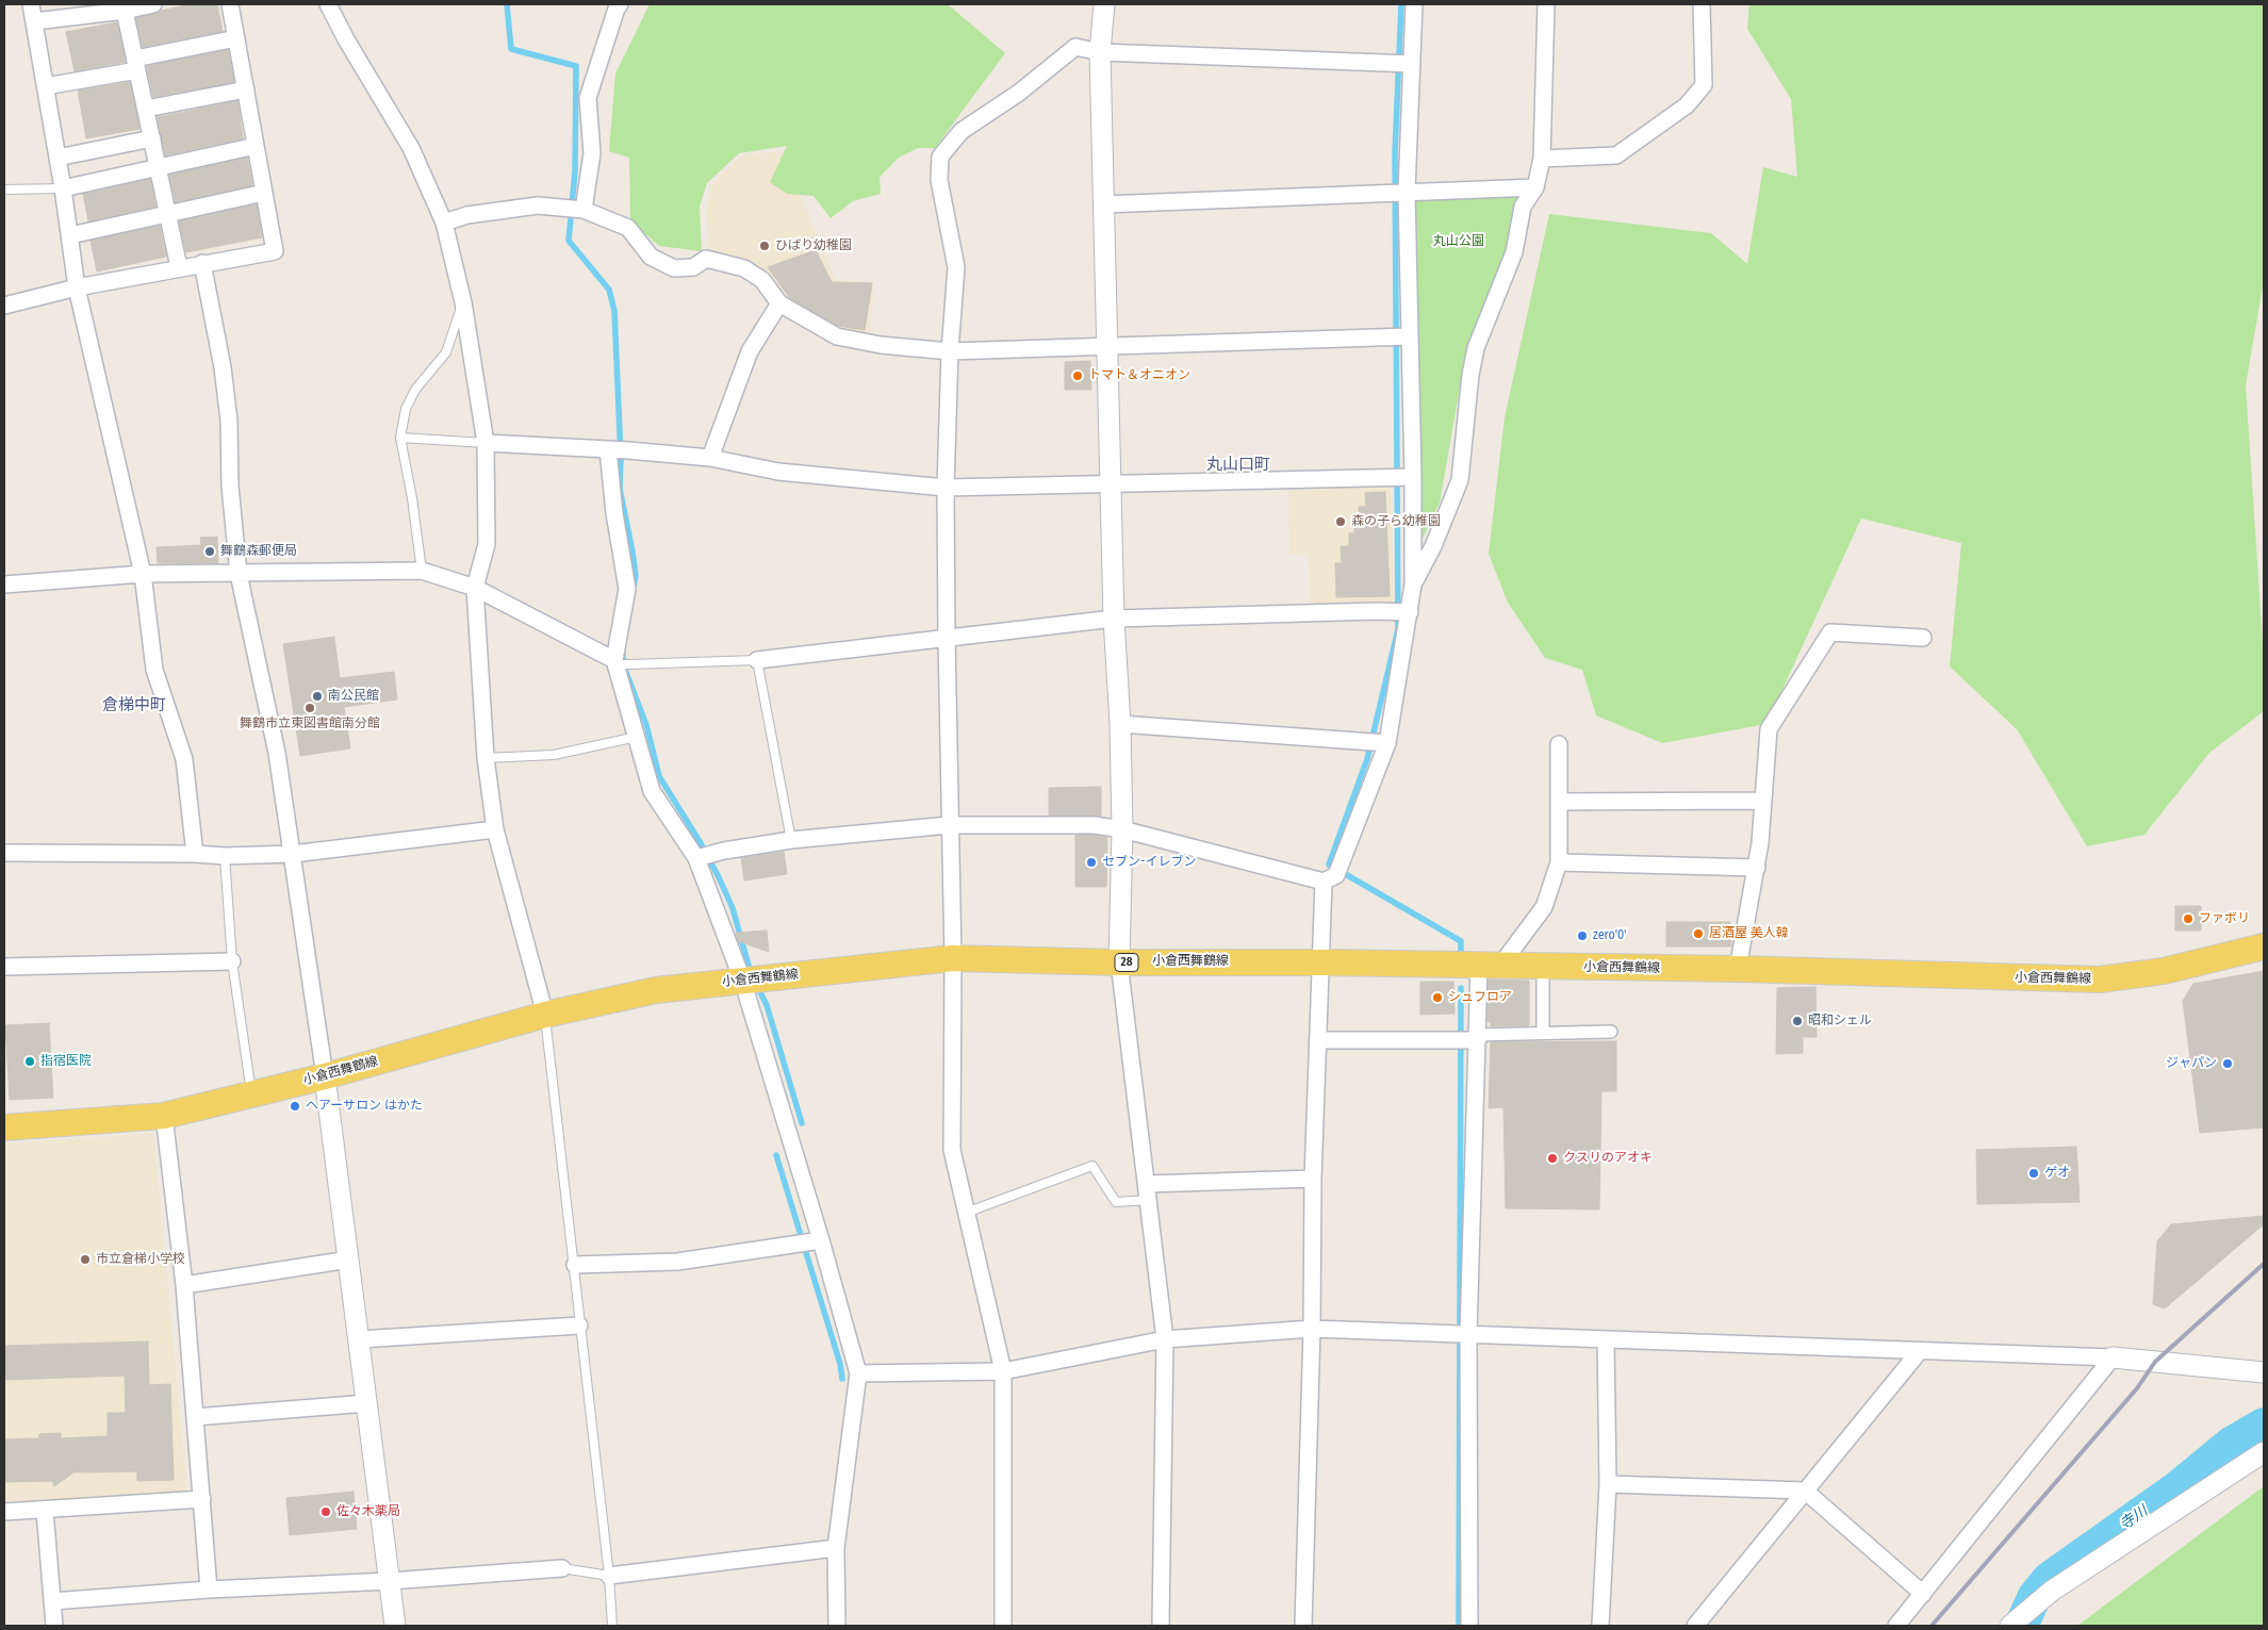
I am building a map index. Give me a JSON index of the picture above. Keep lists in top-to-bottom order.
{
  "streets": {
    "main road": ["小倉西舞鶴線", "28"]
  },
  "districts": ["丸山口町", "倉梯中町"],
  "water": ["寺川"],
  "parks": ["丸山公園"],
  "places": [
    "ひばり幼稚園",
    "トマト＆オニオン",
    "森の子ら幼稚園",
    "舞鶴森郵便局",
    "南公民館",
    "舞鶴市立東図書館南分館",
    "セブン-イレブン",
    "ファボリ",
    "居酒屋 美人韓",
    "zero'0'",
    "シュフロア",
    "昭和シェル",
    "指宿医院",
    "ジャパン",
    "ヘアーサロン はかた",
    "クスリのアオキ",
    "ゲオ",
    "市立倉梯小学校",
    "佐々木薬局"
  ]
}
